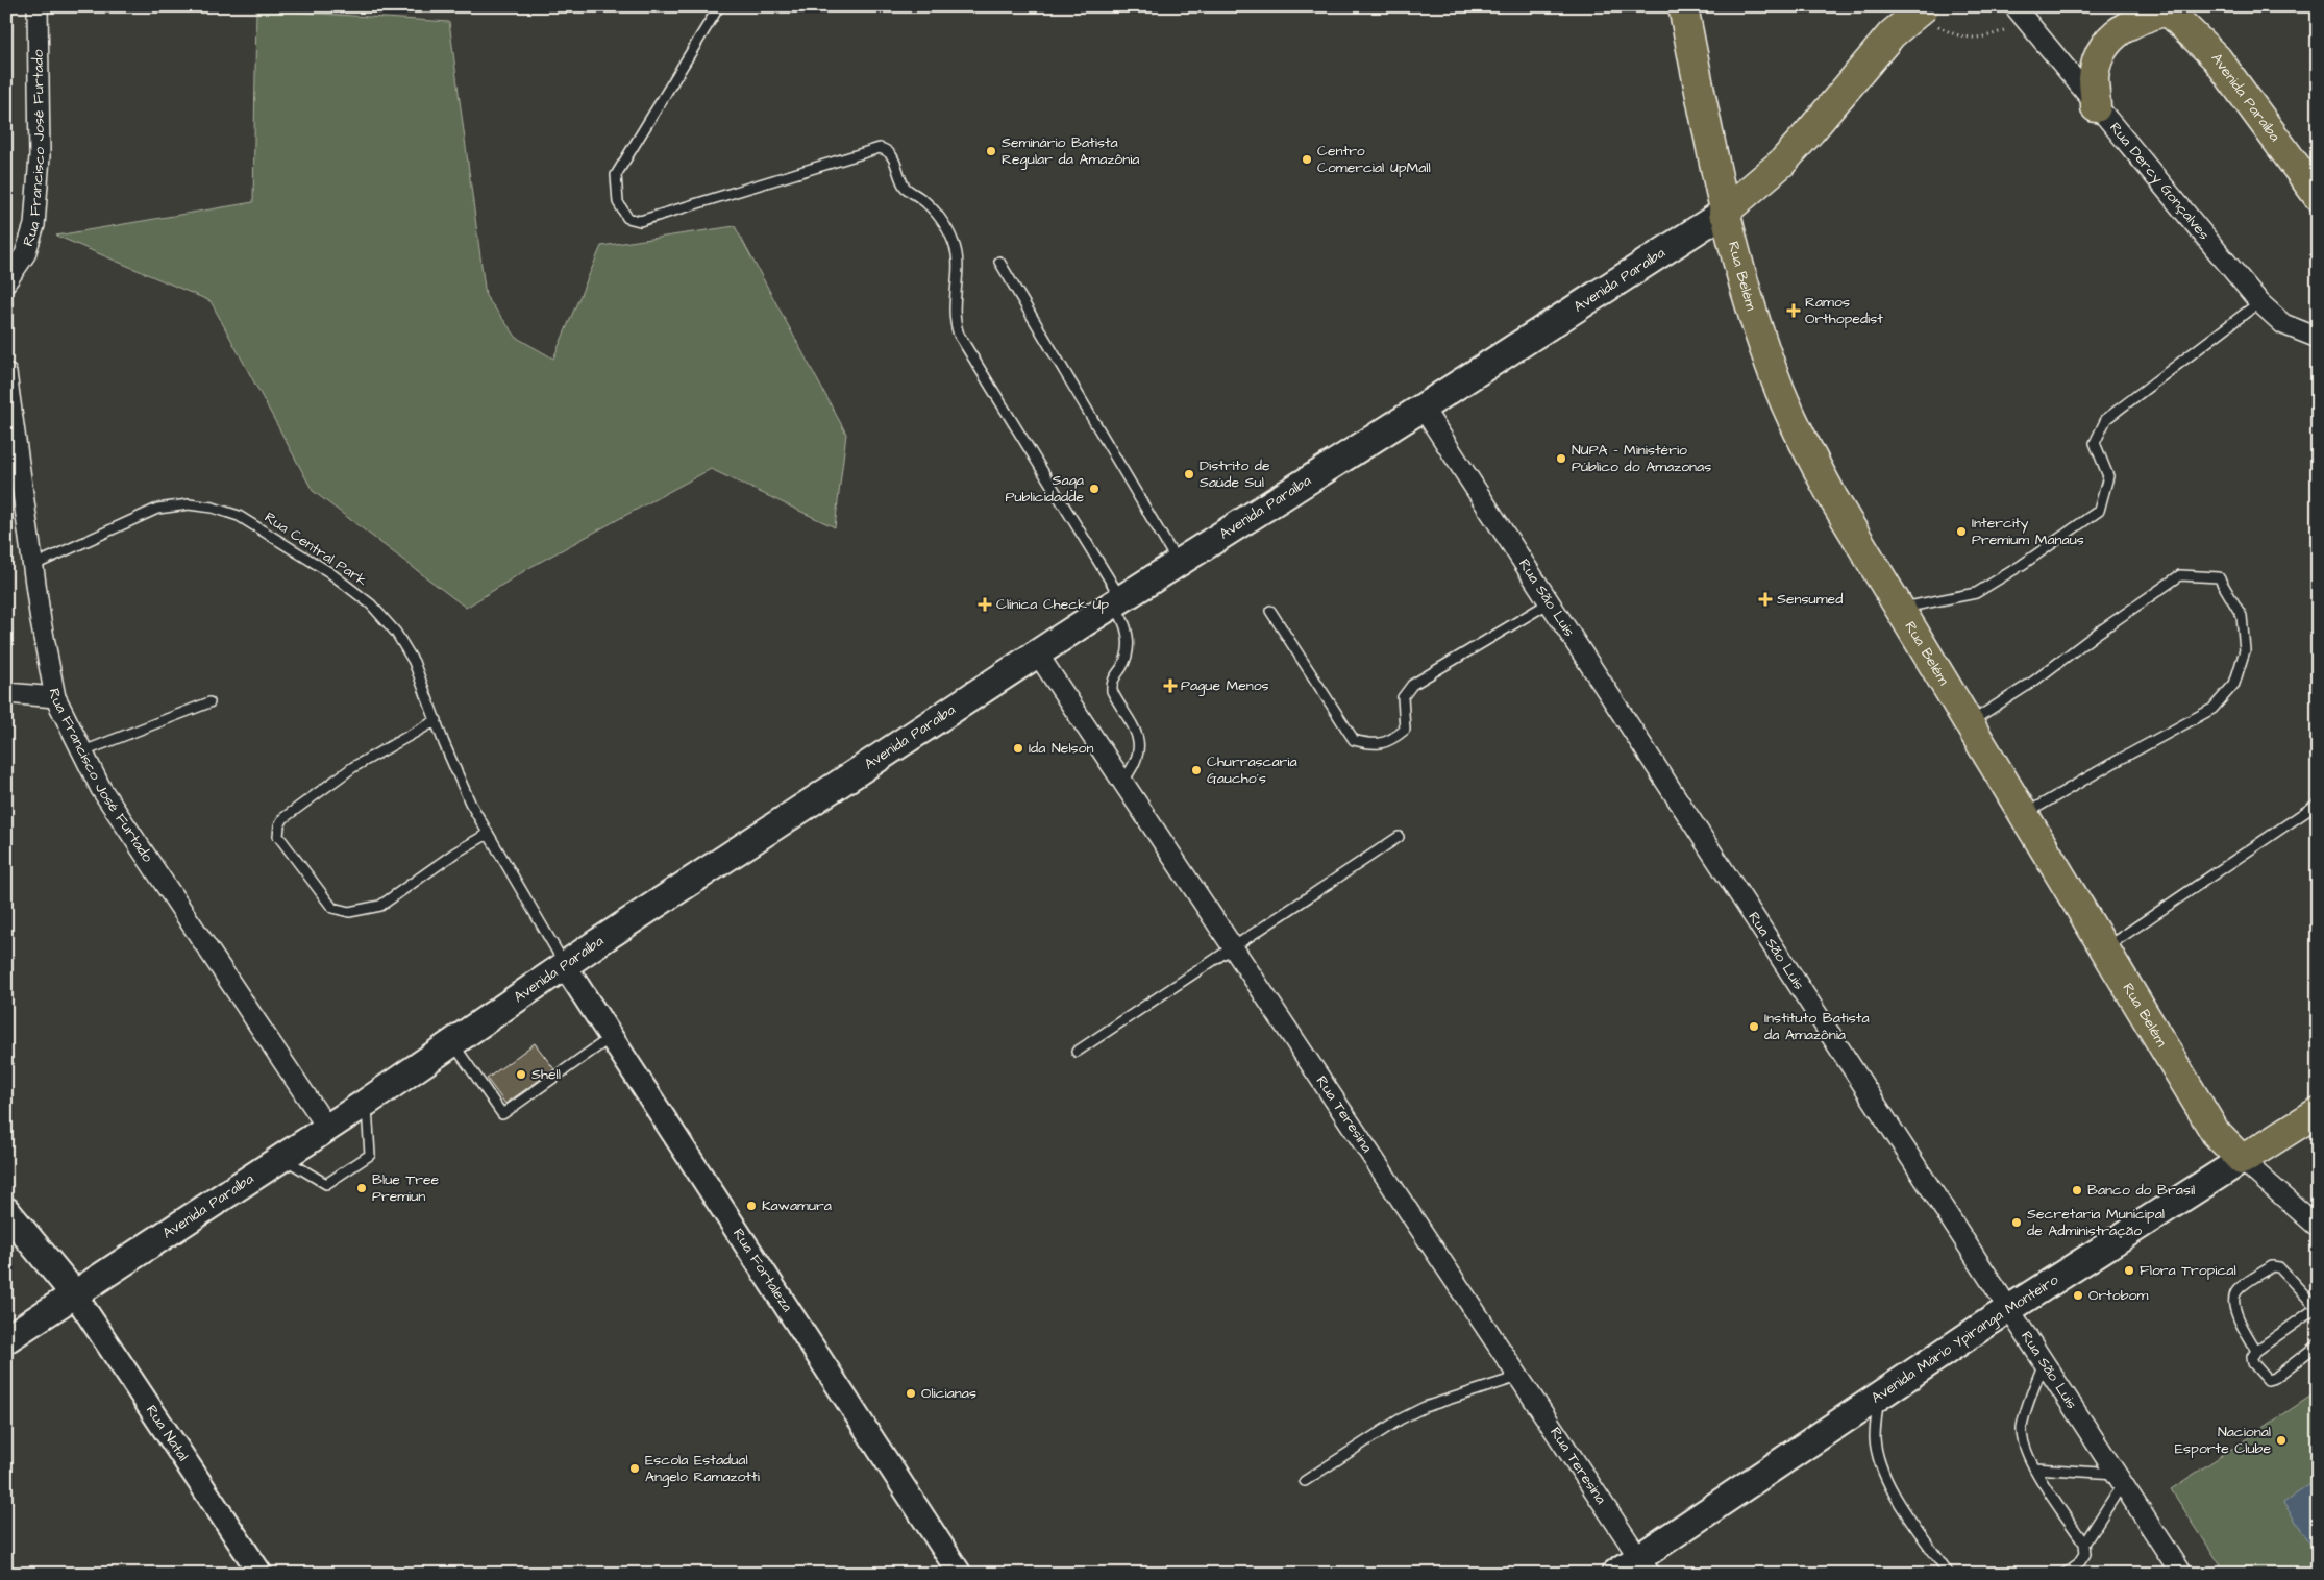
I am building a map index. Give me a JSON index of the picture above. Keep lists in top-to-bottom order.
{
  "streets": {
    "main road": ["Avenida Paraíba", "Rua Belém", "Avenida Mário Ypiranga Monteiro"],
    "street": [
      "Rua Francisco José Furtado",
      "Rua Dercy Gonçalves",
      "Rua São Luis",
      "Rua Teresina",
      "Rua Fortaleza",
      "Rua Natal"
    ],
    "lane": ["Rua Central Park"]
  },
  "crossings": [
    ["Avenida Paraíba", "Rua Francisco José Furtado"],
    ["Avenida Paraíba", "Rua Belém"],
    ["Avenida Paraíba", "Rua Central Park"],
    ["Avenida Paraíba", "Rua São Luis"],
    ["Avenida Paraíba", "Rua Teresina"],
    ["Avenida Paraíba", "Rua Fortaleza"],
    ["Avenida Paraíba", "Rua Natal"],
    ["Rua Francisco José Furtado", "Rua Central Park"],
    ["Rua Belém", "Avenida Mário Ypiranga Monteiro"],
    ["Rua Central Park", "Rua Fortaleza"],
    ["Rua São Luis", "Avenida Mário Ypiranga Monteiro"],
    ["Rua Teresina", "Avenida Mário Ypiranga Monteiro"]
  ],
  "places": {
    "other": [
      "Seminário Batista Regular da Amazônia",
      "Centro Comercial UpMall",
      "NUPA - Ministério Público do Amazonas",
      "Distrito de Saúde Sul",
      "Saga Publicidadde",
      "Intercity Premium Manaus",
      "Ida Nelson",
      "Churrascaria Gaucho´s",
      "Instituto Batista da Amazônia",
      "Shell",
      "Blue Tree Premiun",
      "Banco do Brasil",
      "Kawamura",
      "Secretaria Municipal de Administração",
      "Flora Tropical",
      "Ortobom",
      "Olicianas",
      "Nacional Esporte Clube",
      "Escola Estadual Angelo Ramazotti"
    ],
    "health": [
      "Ramos Orthopedist",
      "Sensumed",
      "Clínica Check Up",
      "Pague Menos"
    ]
  }
}
